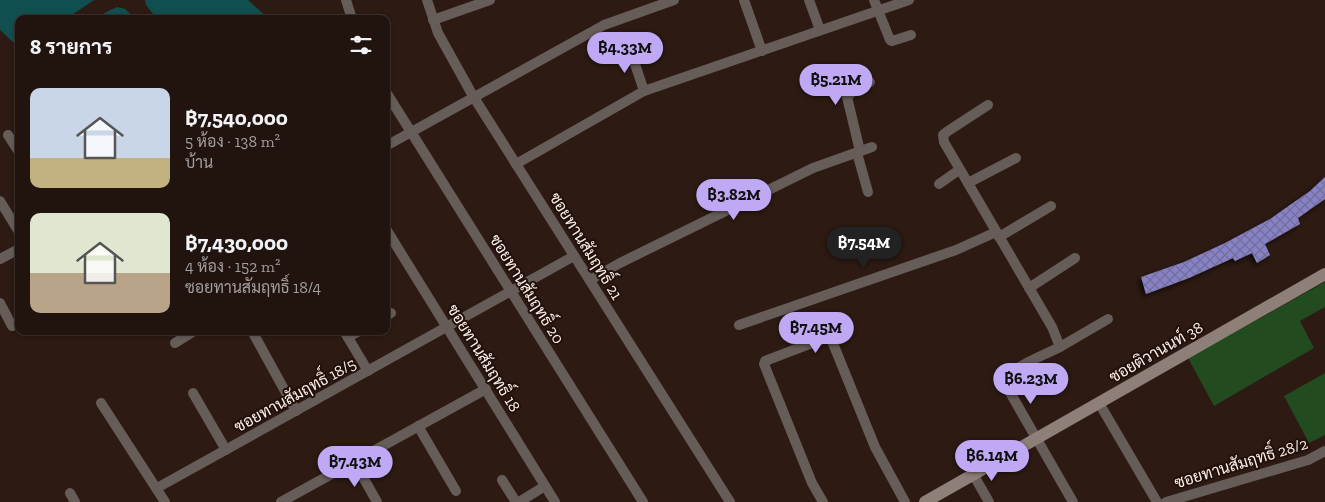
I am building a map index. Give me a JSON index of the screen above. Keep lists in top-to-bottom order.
{
  "streets": {
    "street": [
      "ซอยทานสัมฤทธิ์ 21",
      "ซอยทานสัมฤทธิ์ 20",
      "ซอยติวานนท์ 38",
      "ซอยทานสัมฤทธิ์ 18",
      "ซอยทานสัมฤทธิ์ 18/5",
      "ซอยทานสัมฤทธิ์ 28/2"
    ]
  },
  "crossings": [
    ["ซอยทานสัมฤทธิ์ 21", "ซอยทานสัมฤทธิ์ 18/5"],
    ["ซอยทานสัมฤทธิ์ 20", "ซอยทานสัมฤทธิ์ 18/5"],
    ["ซอยทานสัมฤทธิ์ 18", "ซอยทานสัมฤทธิ์ 18/5"]
  ],
  "page": {
    "heading": "8 รายการ",
    "price": [
      "฿4.33M",
      "฿5.21M",
      "฿3.82M",
      "฿7.54M",
      "฿7.45M",
      "฿6.23M",
      "฿6.14M",
      "฿7.43M"
    ],
    "list": [
      {
        "name": "฿7,540,000",
        "note": "5 ห้อง · 138 m² · บ้าน"
      },
      {
        "name": "฿7,430,000",
        "note": "4 ห้อง · 152 m² · ซอยทานสัมฤทธิ์ 18/4"
      }
    ]
  }
}
